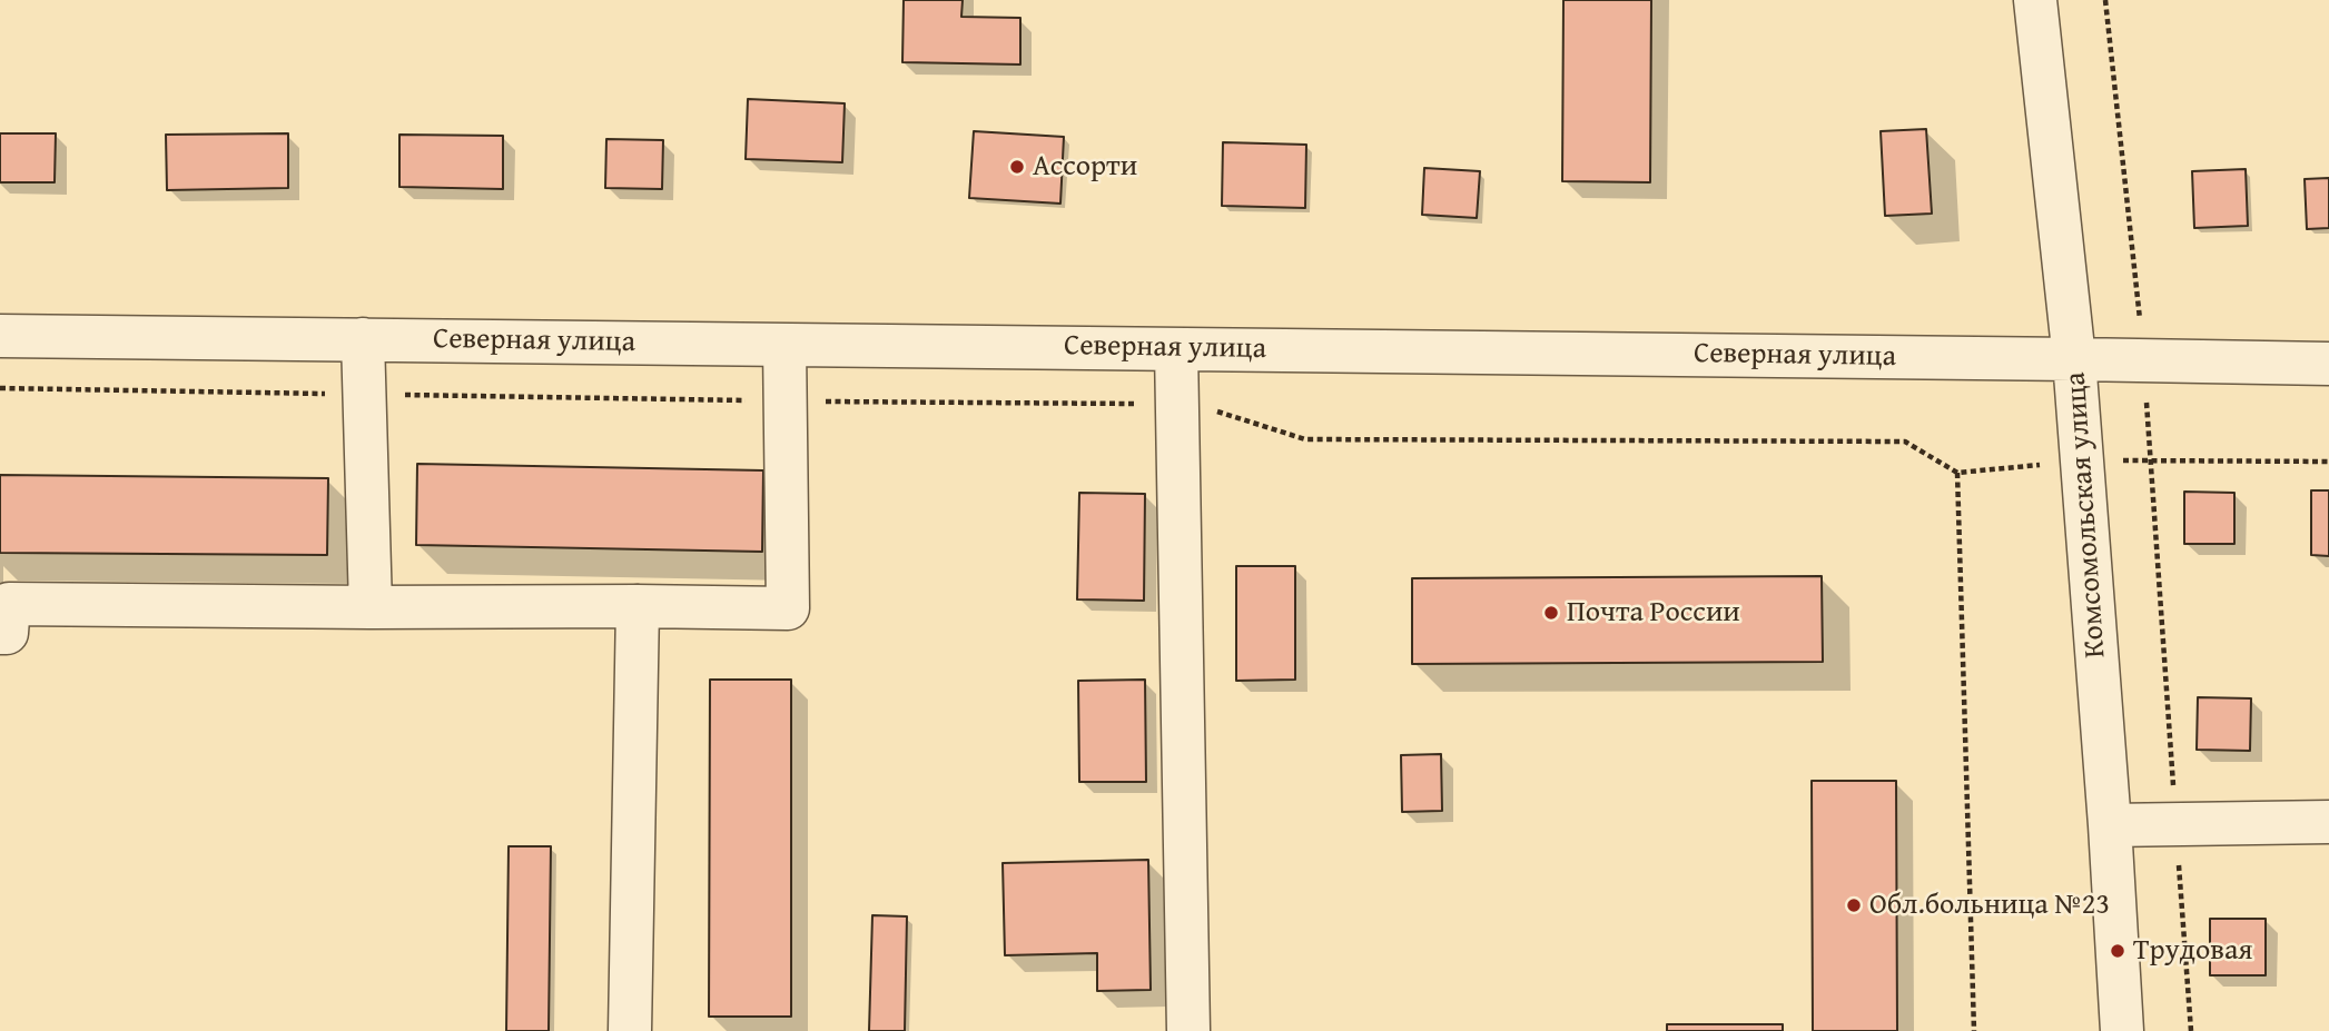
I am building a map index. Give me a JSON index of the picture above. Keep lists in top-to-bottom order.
{
  "streets": {
    "street": ["Северная улица", "Комсомольская улица"]
  },
  "crossings": [
    ["Северная улица", "Комсомольская улица"]
  ],
  "places": [
    "Ассорти",
    "Почта России",
    "Обл.больница №23",
    "Трудовая"
  ]
}
